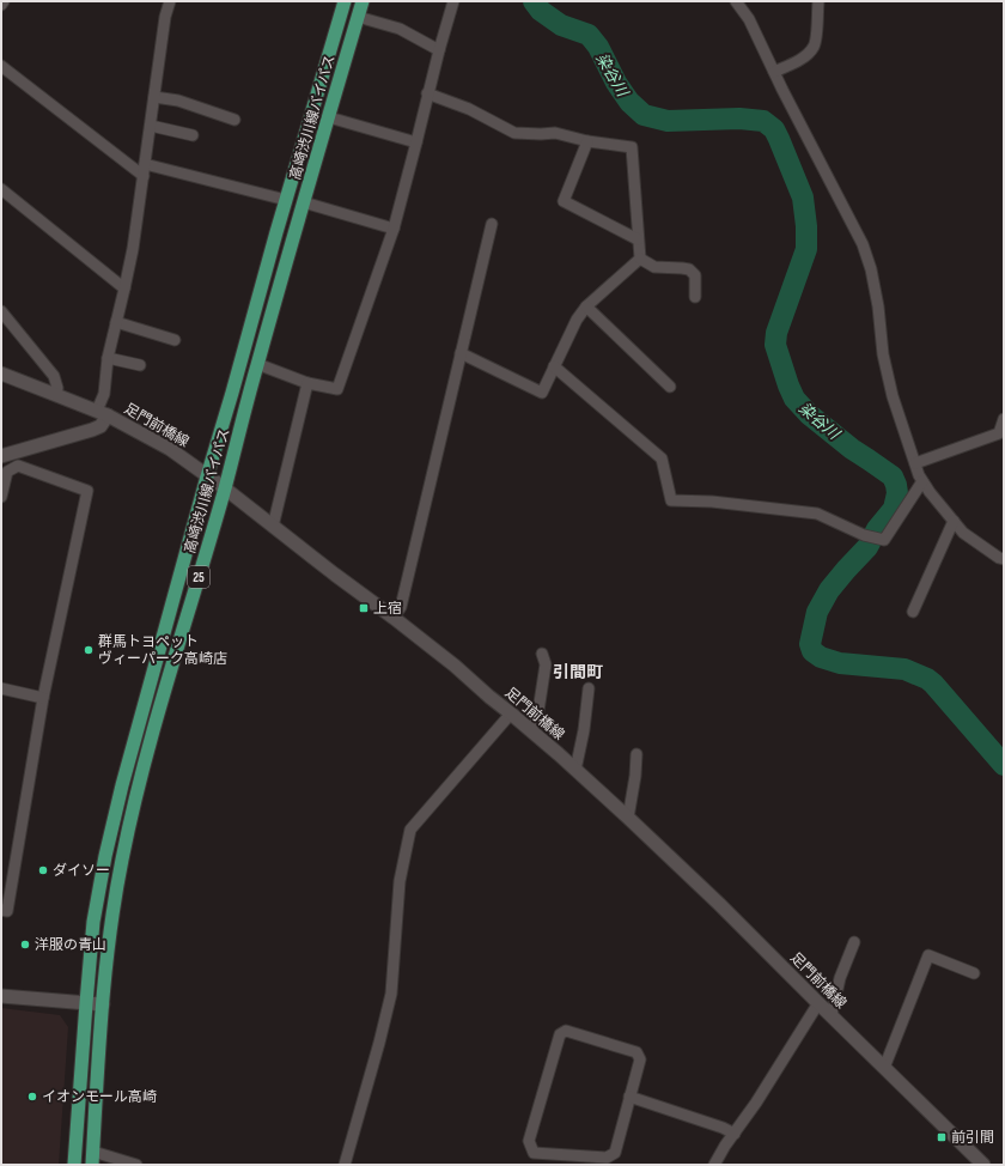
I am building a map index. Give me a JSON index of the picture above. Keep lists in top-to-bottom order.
{
  "streets": {
    "main road": ["高崎渋川線バイパス", "足門前橋線", "25"]
  },
  "crossings": [
    ["高崎渋川線バイパス", "足門前橋線"]
  ],
  "districts": ["引間町"],
  "water": ["染谷川"],
  "places": {
    "transit": ["上宿", "前引間"],
    "other": [
      "群馬トヨペット ヴィーパーク高崎店",
      "ダイソー",
      "洋服の青山",
      "イオンモール高崎"
    ]
  }
}
